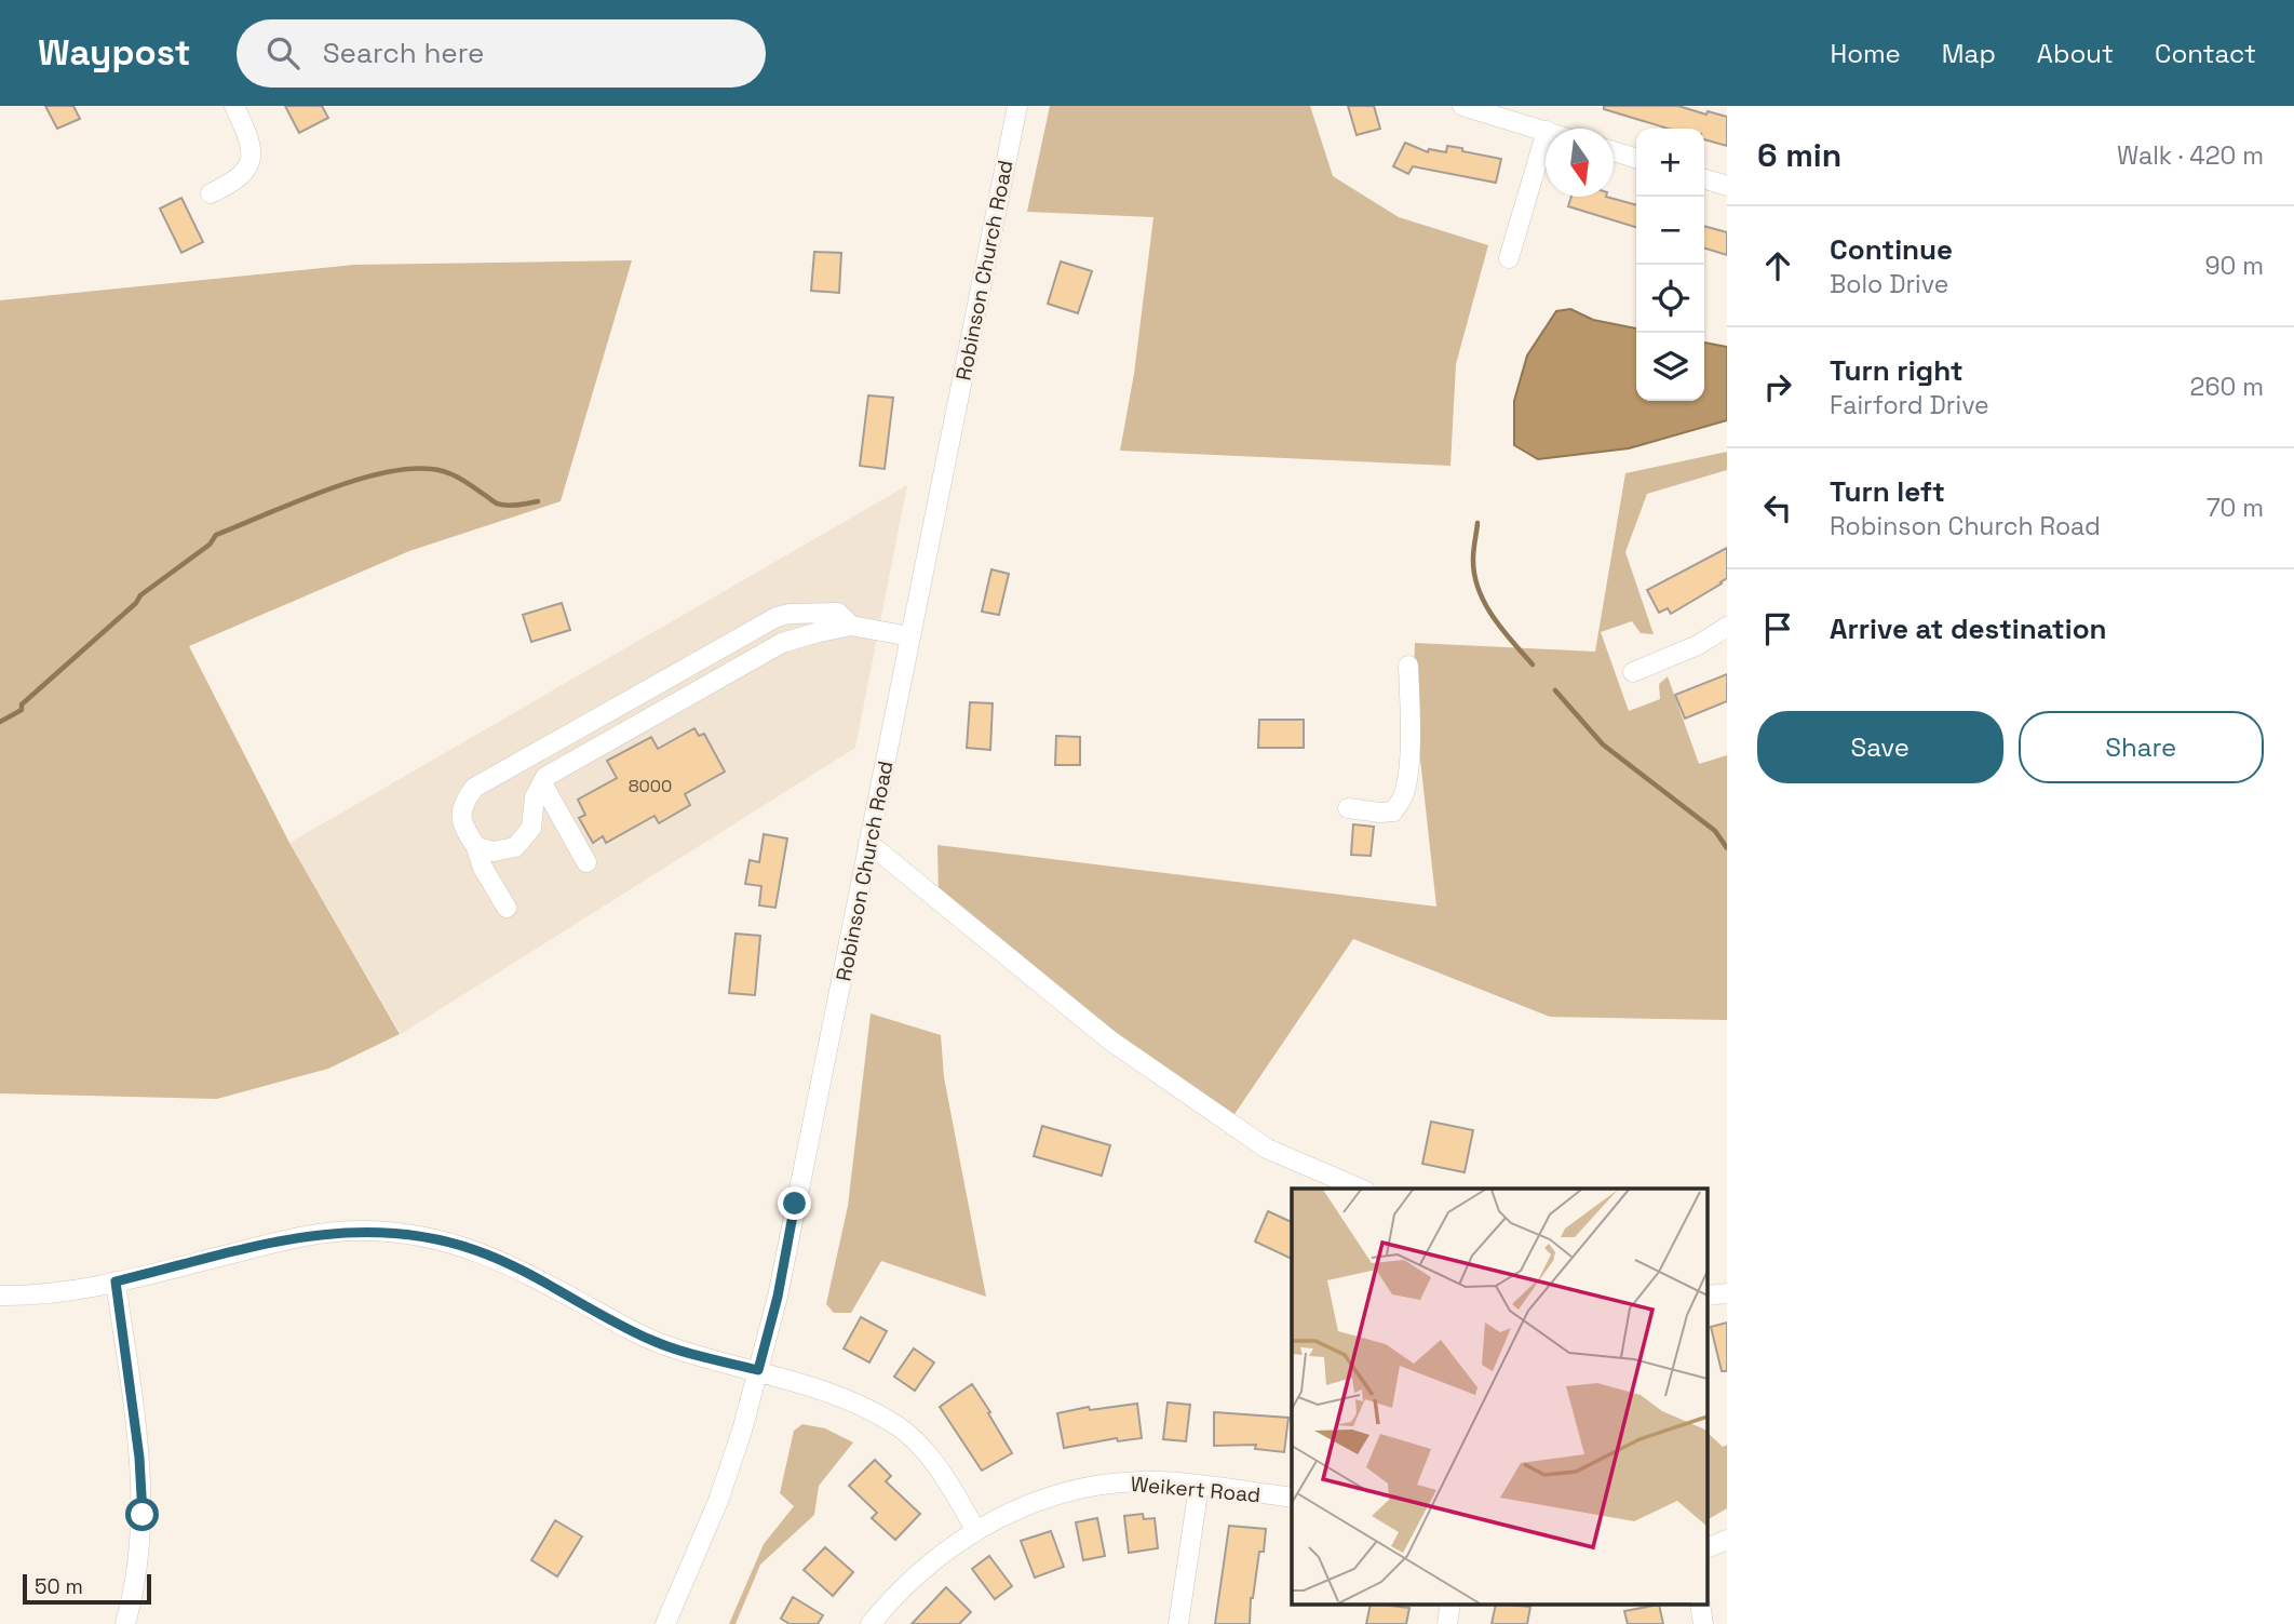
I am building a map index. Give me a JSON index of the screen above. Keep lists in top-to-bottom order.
{
  "streets": {
    "street": ["Robinson Church Road", "Weikert Road"]
  },
  "house_numbers": ["8000"],
  "scale_bar": "50 m",
  "north": "bottom",
  "page": {
    "header": "Waypost",
    "search": "Search here",
    "nav": [
      "Home",
      "Map",
      "About",
      "Contact"
    ],
    "heading": ["6 min", "Walk · 420 m"],
    "map_buttons": ["+", "−"],
    "list": [
      ["Continue", "Bolo Drive", "90 m"],
      ["Turn right", "Fairford Drive", "260 m"],
      ["Turn left", "Robinson Church Road", "70 m"],
      "Arrive at destination"
    ],
    "buttons": ["Save", "Share"],
    "scale": "50 m"
  }
}
